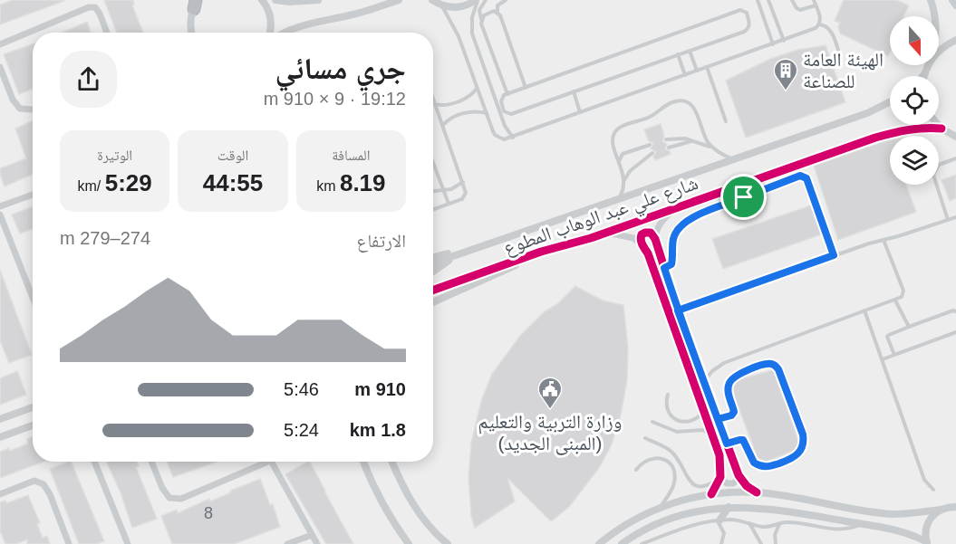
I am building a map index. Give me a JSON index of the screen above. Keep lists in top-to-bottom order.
{
  "streets": {
    "street": ["شارع علي عبد الوهاب المطوع"]
  },
  "places": {
    "building": ["الهيئة العامة للصناعة"],
    "public building": ["وزارة التربية والتعليم (المبنى الجديد)"]
  },
  "house_numbers": ["8"],
  "north": "bottom",
  "page": {
    "heading": ["جري مسائي", "19:12 · 9 × 910 m"],
    "stats": [
      ["المسافة", "8.19 km"],
      ["الوقت", "44:55"],
      ["الوتيرة", "5:29 /km"]
    ],
    "chart": ["الارتفاع", "274–279 m"],
    "list": [
      {
        "name": "910 m",
        "note": "5:46"
      },
      {
        "name": "1.8 km",
        "note": "5:24"
      }
    ]
  }
}
